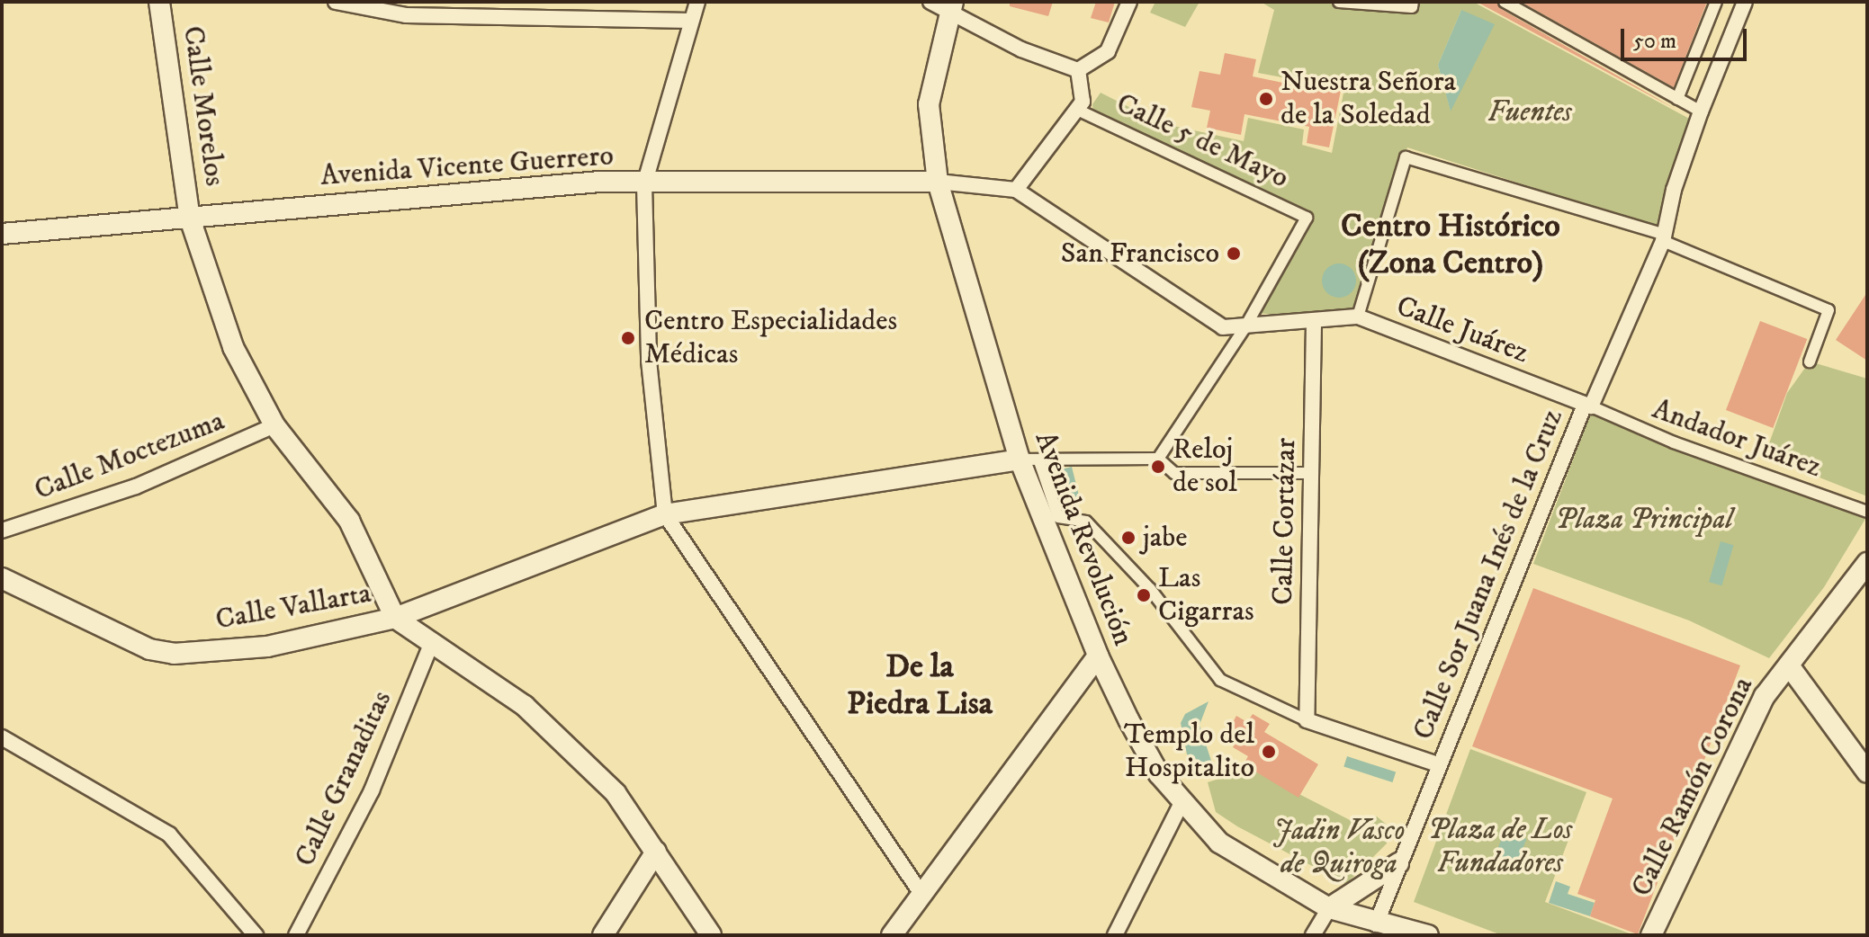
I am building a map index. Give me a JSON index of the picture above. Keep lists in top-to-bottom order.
{
  "streets": {
    "street": [
      "Calle Morelos",
      "Calle 5 de Mayo",
      "Avenida Vicente Guerrero",
      "Calle Juárez",
      "Andador Juárez",
      "Calle Moctezuma",
      "Calle Cortázar",
      "Avenida Revolución",
      "Calle Sor Juana Inés de la Cruz",
      "Calle Vallarta",
      "Calle Granaditas",
      "Calle Ramón Corona"
    ]
  },
  "crossings": [
    ["Calle Morelos", "Avenida Vicente Guerrero"],
    ["Calle Morelos", "Calle Moctezuma"],
    ["Calle Morelos", "Calle Vallarta"],
    ["Calle 5 de Mayo", "Calle Juárez"],
    ["Avenida Vicente Guerrero", "Avenida Revolución"],
    ["Calle Juárez", "Andador Juárez"],
    ["Calle Juárez", "Calle Cortázar"],
    ["Calle Juárez", "Calle Sor Juana Inés de la Cruz"],
    ["Andador Juárez", "Calle Sor Juana Inés de la Cruz"],
    ["Avenida Revolución", "Calle Sor Juana Inés de la Cruz"],
    ["Avenida Revolución", "Calle Vallarta"]
  ],
  "districts": ["Centro Histórico (Zona Centro)", "De la Piedra Lisa"],
  "parks": [
    "Fuentes",
    "Plaza Principal",
    "Plaza de Los Fundadores",
    "Jadin Vasco de Quiroga"
  ],
  "places": [
    "Nuestra Señora de la Soledad",
    "San Francisco",
    "Centro Especialidades Médicas",
    "Reloj de sol",
    "jabe",
    "Las Cigarras",
    "Templo del Hospitalito"
  ],
  "scale_bar": "50 m"
}
